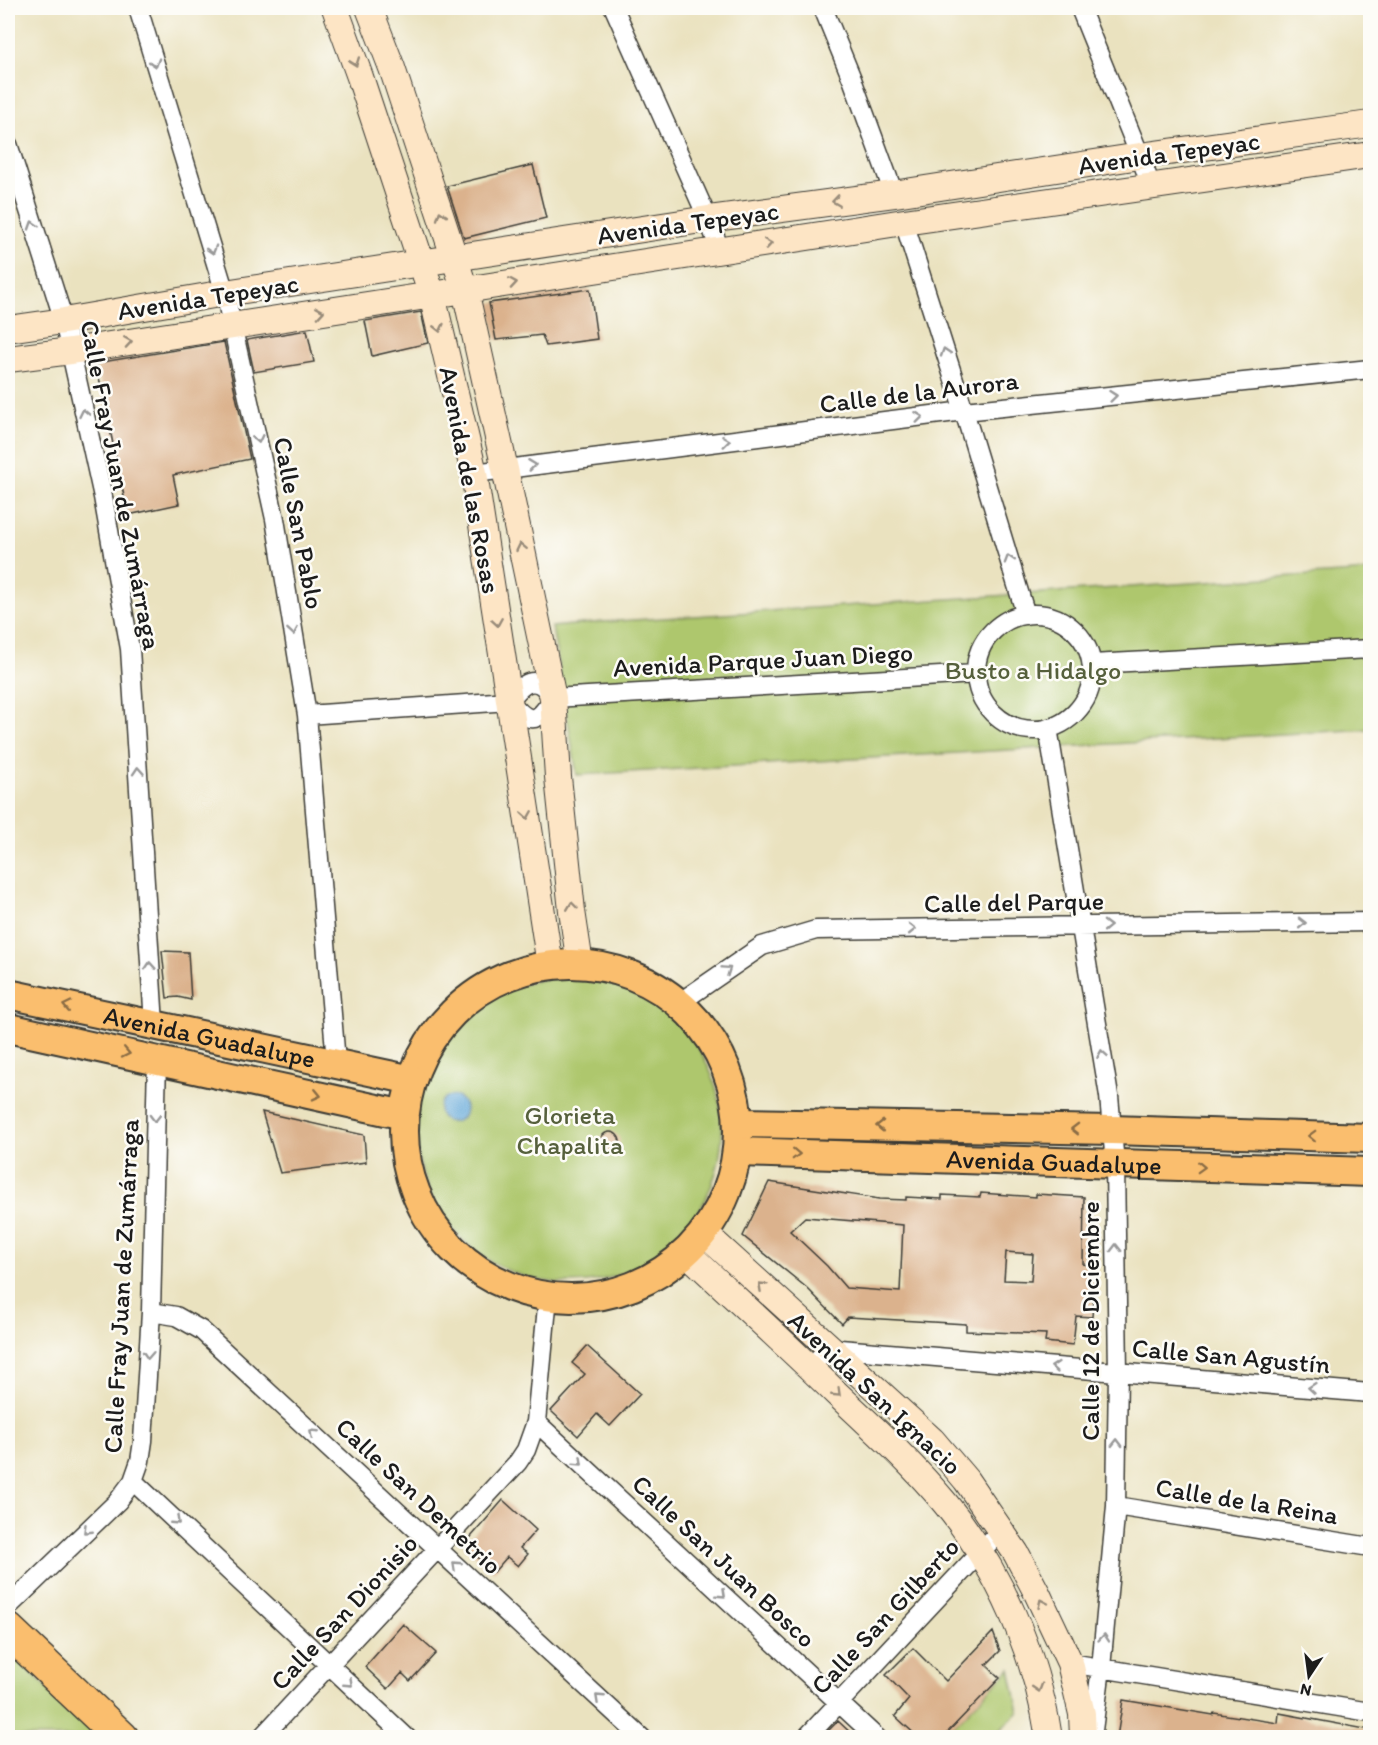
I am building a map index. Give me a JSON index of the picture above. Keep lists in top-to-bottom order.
{
  "streets": {
    "main road": ["Avenida Guadalupe"],
    "street": [
      "Avenida Tepeyac",
      "Calle de la Aurora",
      "Avenida de las Rosas",
      "Calle Fray Juan de Zumárraga",
      "Calle San Pablo",
      "Avenida Parque Juan Diego",
      "Calle del Parque",
      "Calle 12 de Diciembre",
      "Calle San Agustín",
      "Avenida San Ignacio",
      "Calle San Demetrio",
      "Calle de la Reina",
      "Calle San Juan Bosco",
      "Calle San Dionisio",
      "Calle San Gilberto"
    ]
  },
  "crossings": [
    ["Avenida Tepeyac", "Avenida de las Rosas"],
    ["Avenida Tepeyac", "Calle Fray Juan de Zumárraga"],
    ["Avenida Tepeyac", "Calle San Pablo"],
    ["Calle de la Aurora", "Avenida de las Rosas"],
    ["Avenida de las Rosas", "Avenida Parque Juan Diego"],
    ["Calle Fray Juan de Zumárraga", "Avenida Guadalupe"],
    ["Calle Fray Juan de Zumárraga", "Calle San Demetrio"],
    ["Calle San Pablo", "Avenida Guadalupe"],
    ["Avenida Parque Juan Diego", "Calle 12 de Diciembre"],
    ["Calle del Parque", "Calle 12 de Diciembre"],
    ["Avenida Guadalupe", "Calle 12 de Diciembre"],
    ["Calle 12 de Diciembre", "Calle San Agustín"],
    ["Calle 12 de Diciembre", "Calle de la Reina"],
    ["Calle San Agustín", "Avenida San Ignacio"],
    ["Avenida San Ignacio", "Calle San Gilberto"],
    ["Calle San Demetrio", "Calle San Dionisio"],
    ["Calle San Juan Bosco", "Calle San Dionisio"],
    ["Calle San Juan Bosco", "Calle San Gilberto"]
  ],
  "one_way": [
    "Calle de la Aurora",
    "Calle San Pablo",
    "Calle del Parque",
    "Calle 12 de Diciembre",
    "Calle San Agustín",
    "Calle San Juan Bosco"
  ],
  "parks": ["Busto a Hidalgo", "Glorieta Chapalita"],
  "north": "bottom"
}
